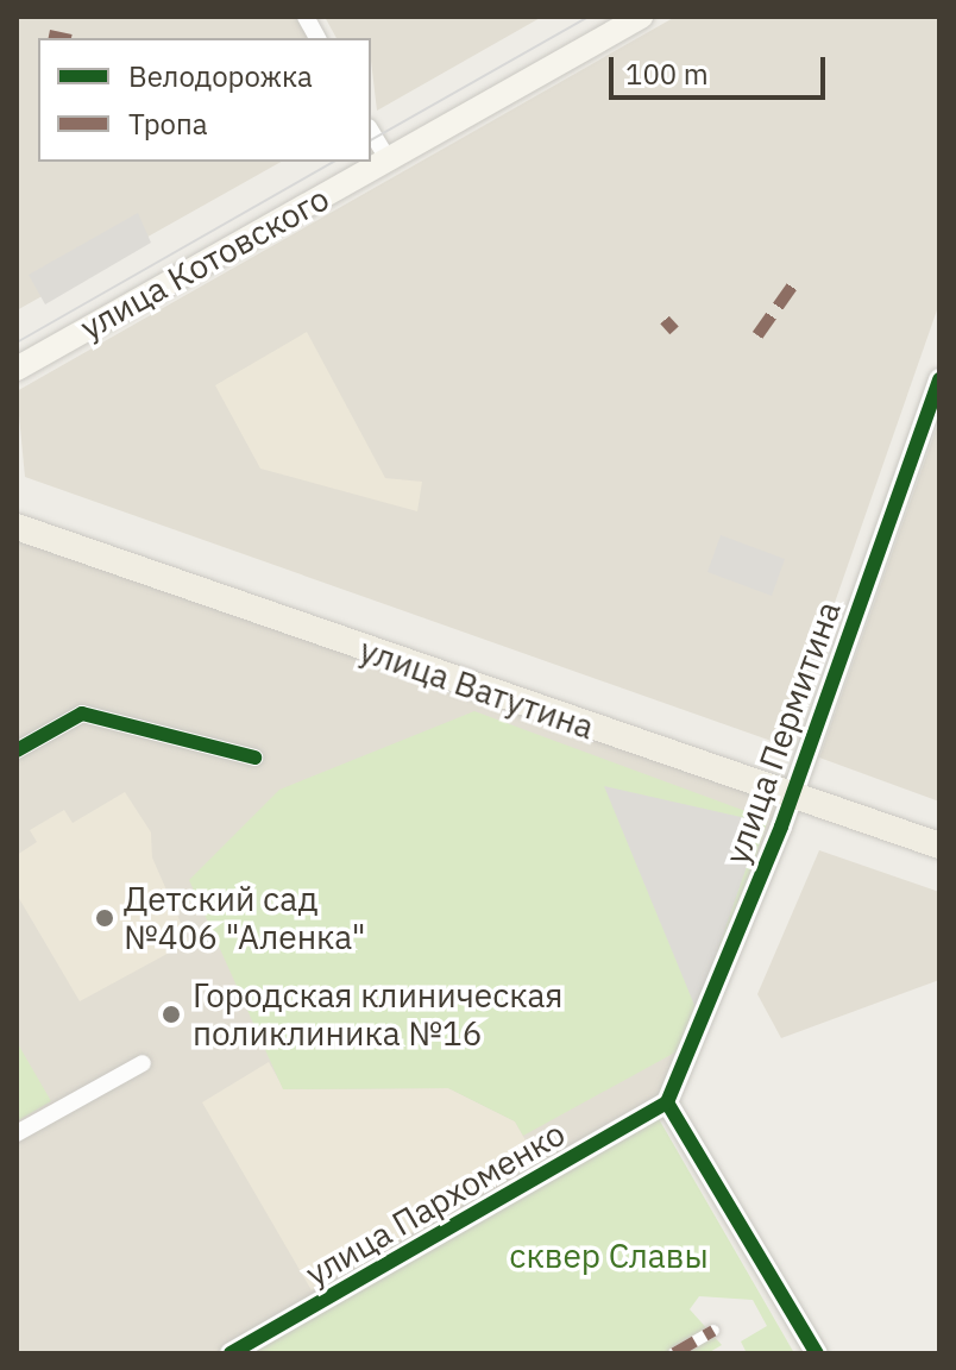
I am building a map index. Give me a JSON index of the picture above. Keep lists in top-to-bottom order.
{
  "streets": {
    "main road": ["улица Котовского", "улица Ватутина"],
    "street": ["улица Пермитина", "улица Пархоменко"]
  },
  "crossings": [
    ["улица Ватутина", "улица Пермитина"],
    ["улица Пермитина", "улица Пархоменко"]
  ],
  "parks": ["сквер Славы"],
  "places": ["Детский сад №406 \"Аленка\"", "Городская клиническая поликлиника №16"],
  "legend": ["Велодорожка", "Тропа"],
  "scale_bar": "100 m"
}
